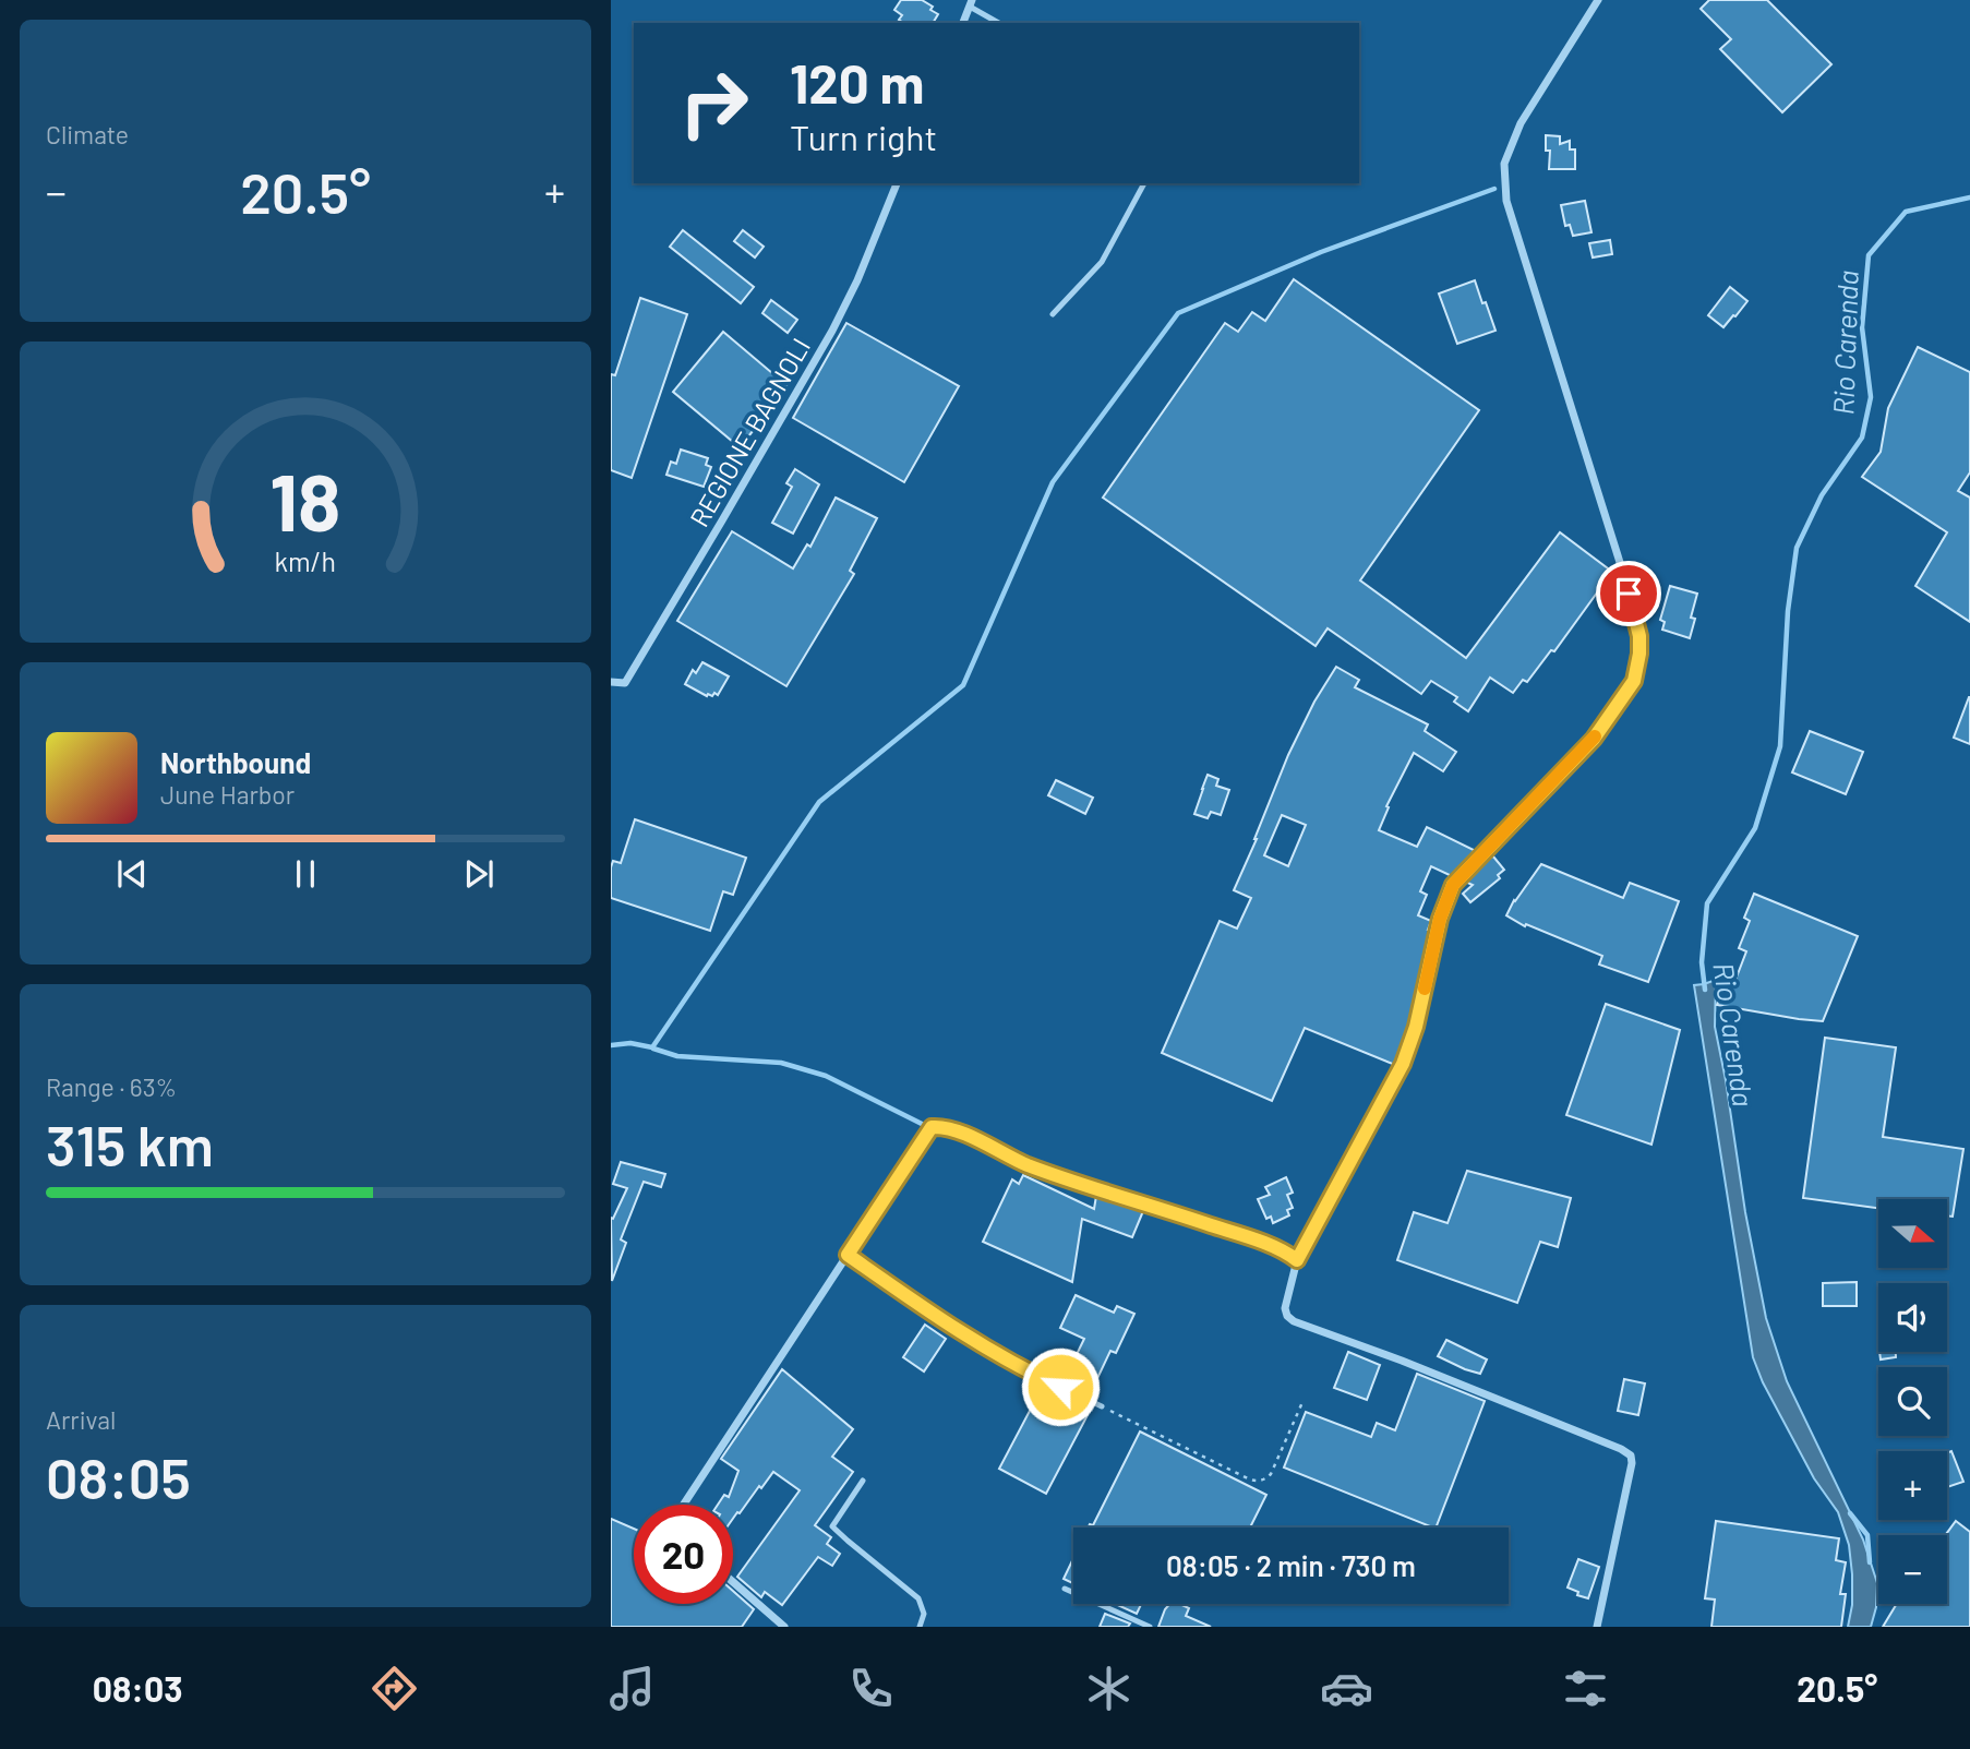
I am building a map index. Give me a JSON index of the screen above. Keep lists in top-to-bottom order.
{
  "streets": {
    "street": ["REGIONE BAGNOLI"]
  },
  "water": ["Rio Carenda"],
  "north": "right",
  "page": {
    "tile": [
      "Climate",
      ["Range · 63%", "315 km"],
      ["Arrival", "08:05"]
    ],
    "turn": ["120 m", "Turn right"],
    "heat": ["−", "20.5°", "+"],
    "song": ["Northbound", "June Harbor"],
    "map_buttons": ["+", "−"],
    "limit": "20",
    "trip": "08:05 · 2 min · 730 m",
    "tabs": ["08:03", "20.5°"],
    "gauge": ["18", "km/h"]
  }
}
